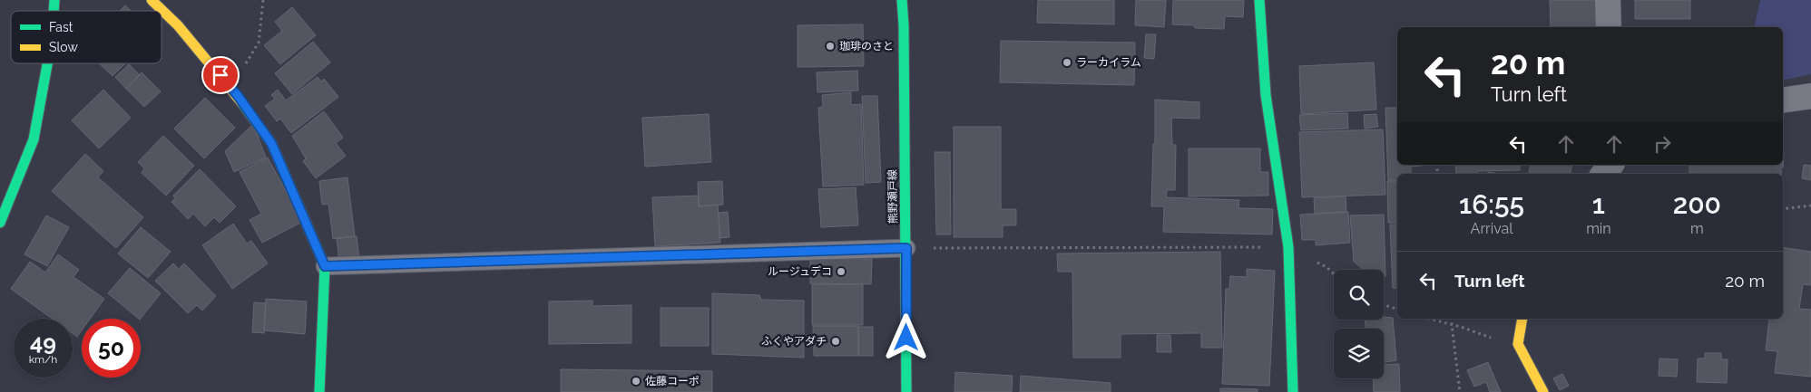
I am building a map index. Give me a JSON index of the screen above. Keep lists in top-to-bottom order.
{
  "streets": {
    "street": ["熊野瀬戸線"]
  },
  "places": [
    "珈琲のさと",
    "ラーカイラム",
    "ルージュデコ",
    "ふくやアダチ",
    "佐藤コーポ"
  ],
  "legend": ["Fast", "Slow"],
  "page": {
    "turn": ["20 m", "Turn left"],
    "eta": [
      "16:55",
      "Arrival",
      "1",
      "min",
      "200",
      "m"
    ],
    "list": [
      {
        "name": "Turn left",
        "value": "20 m"
      }
    ],
    "speed": "49 km/h",
    "limit": "50"
  }
}
